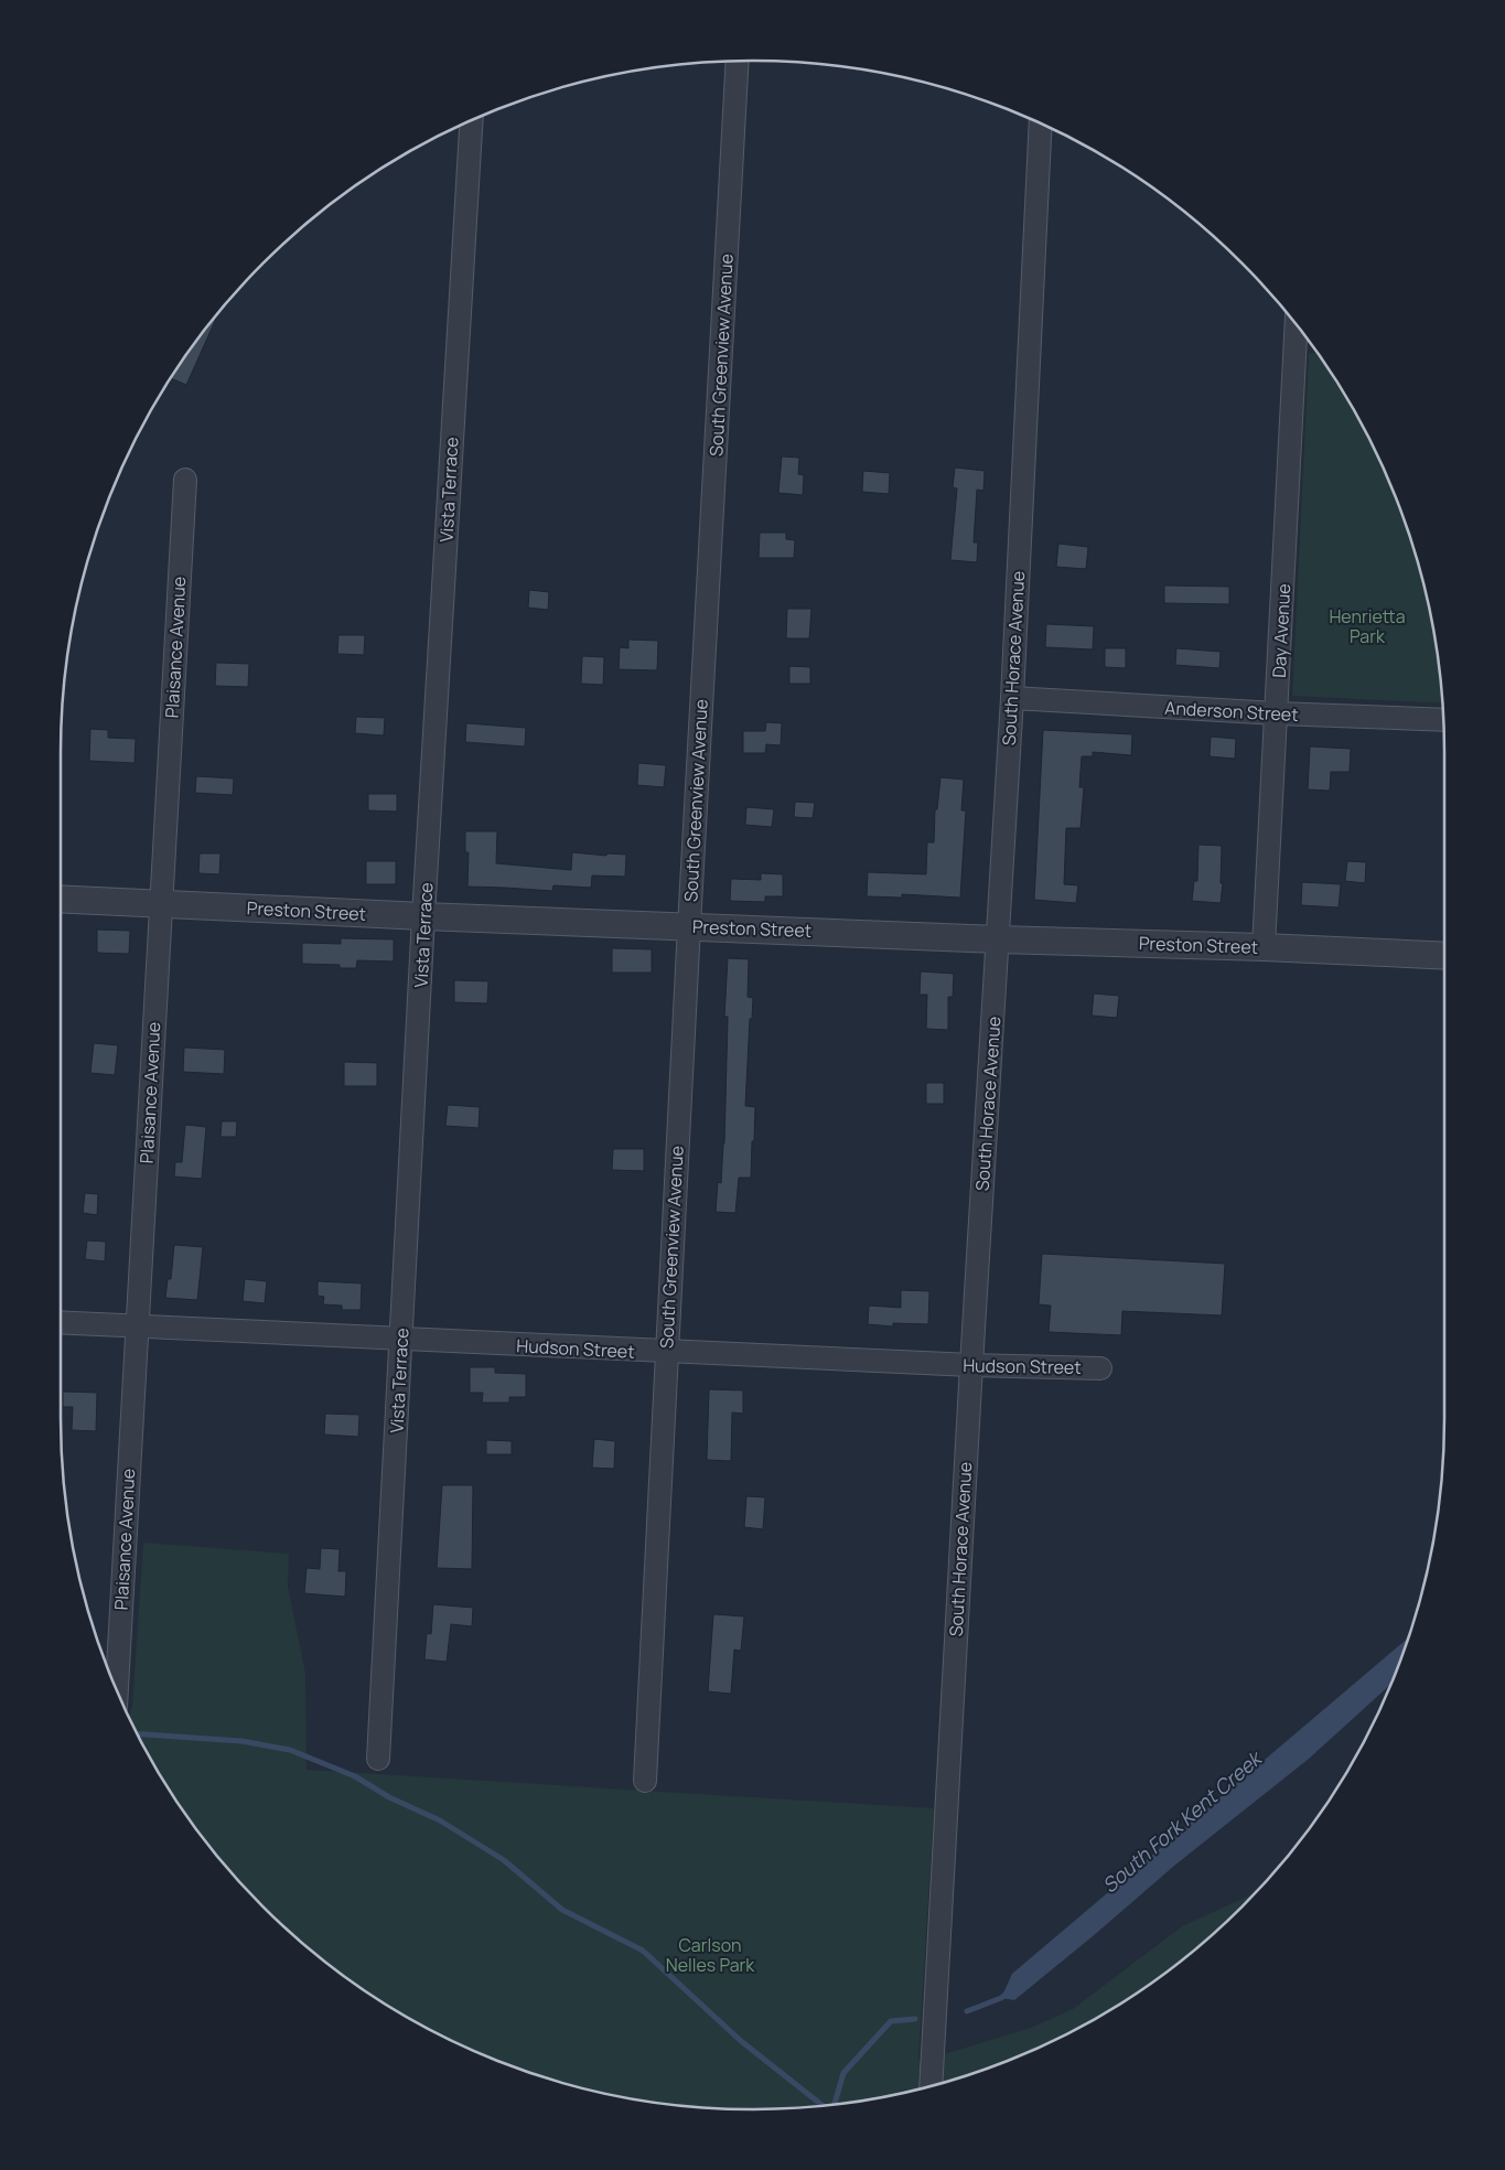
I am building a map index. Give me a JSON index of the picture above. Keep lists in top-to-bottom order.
{
  "streets": {
    "street": [
      "South Greenview Avenue",
      "Vista Terrace",
      "Day Avenue",
      "Plaisance Avenue",
      "South Horace Avenue",
      "Anderson Street",
      "Preston Street",
      "Hudson Street"
    ]
  },
  "crossings": [
    ["South Greenview Avenue", "Preston Street"],
    ["South Greenview Avenue", "Hudson Street"],
    ["Vista Terrace", "Preston Street"],
    ["Vista Terrace", "Hudson Street"],
    ["Day Avenue", "Anderson Street"],
    ["Day Avenue", "Preston Street"],
    ["Plaisance Avenue", "Preston Street"],
    ["Plaisance Avenue", "Hudson Street"],
    ["South Horace Avenue", "Anderson Street"],
    ["South Horace Avenue", "Preston Street"],
    ["South Horace Avenue", "Hudson Street"]
  ],
  "water": ["South Fork Kent Creek"],
  "parks": ["Henrietta Park", "Carlson Nelles Park"]
}
